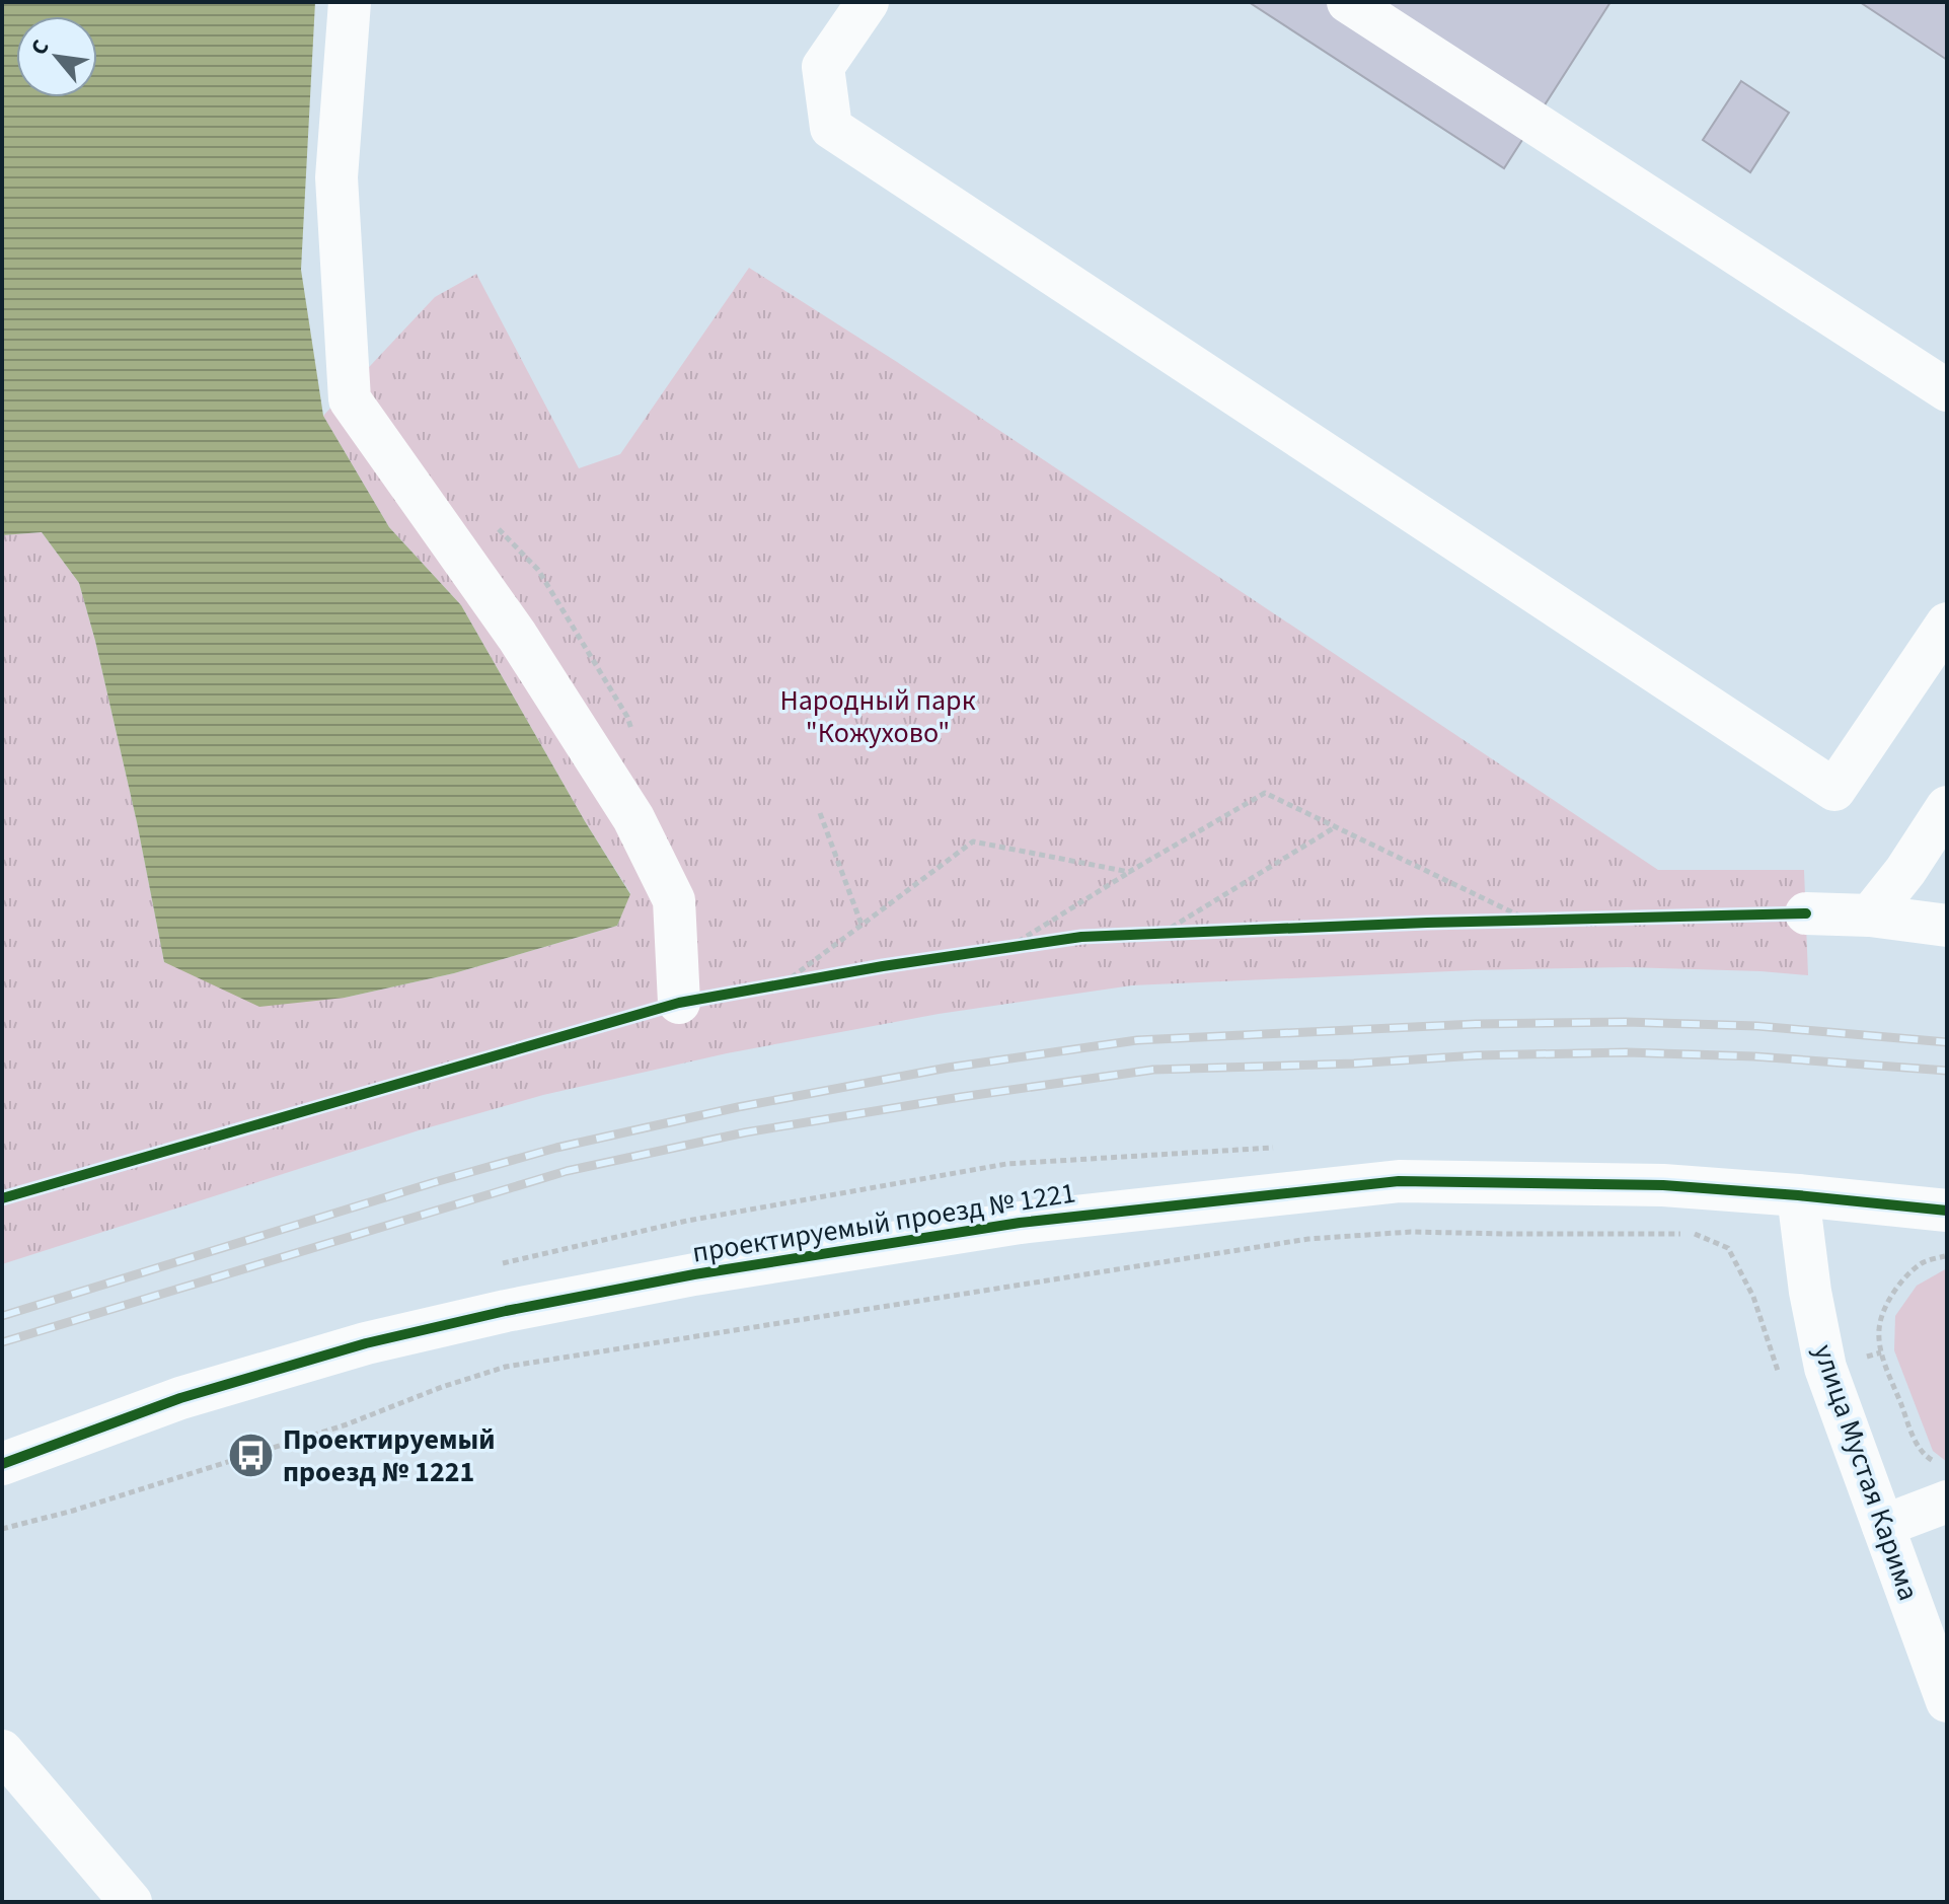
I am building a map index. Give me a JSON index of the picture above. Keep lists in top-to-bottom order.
{
  "streets": {
    "street": ["проектируемый проезд № 1221", "улица Мустая Карима"]
  },
  "crossings": [
    ["проектируемый проезд № 1221", "улица Мустая Карима"]
  ],
  "parks": ["Народный парк \"Кожухово\""],
  "places": {
    "bus stop": ["Проектируемый проезд № 1221"]
  },
  "north": "top left"
}
